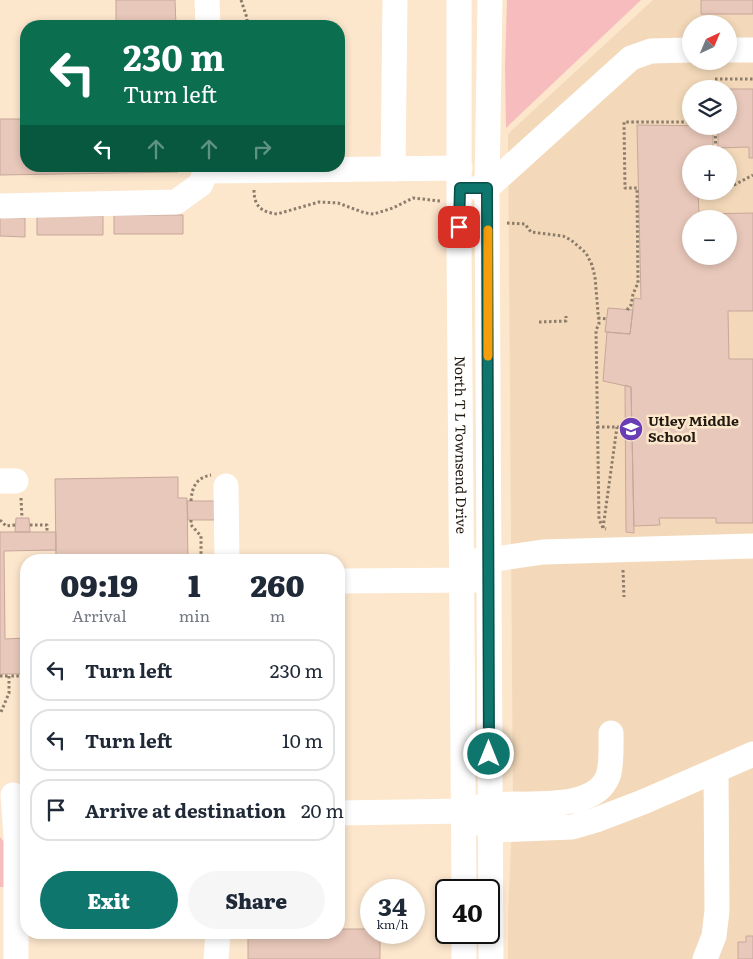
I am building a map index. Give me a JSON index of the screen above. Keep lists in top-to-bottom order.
{
  "streets": {
    "street": ["North T L Townsend Drive"]
  },
  "places": {
    "school or university": ["Utley Middle School"]
  },
  "north": "top right",
  "page": {
    "map_buttons": ["+", "−"],
    "turn": ["230 m", "Turn left"],
    "eta": [
      "09:19",
      "Arrival",
      "1",
      "min",
      "260",
      "m"
    ],
    "list": [
      {
        "name": "Turn left",
        "value": "230 m"
      },
      {
        "name": "Turn left",
        "value": "10 m"
      },
      {
        "name": "Arrive at destination",
        "value": "20 m"
      }
    ],
    "buttons": ["Exit", "Share"],
    "speed": "34 km/h",
    "limit": "40"
  }
}
